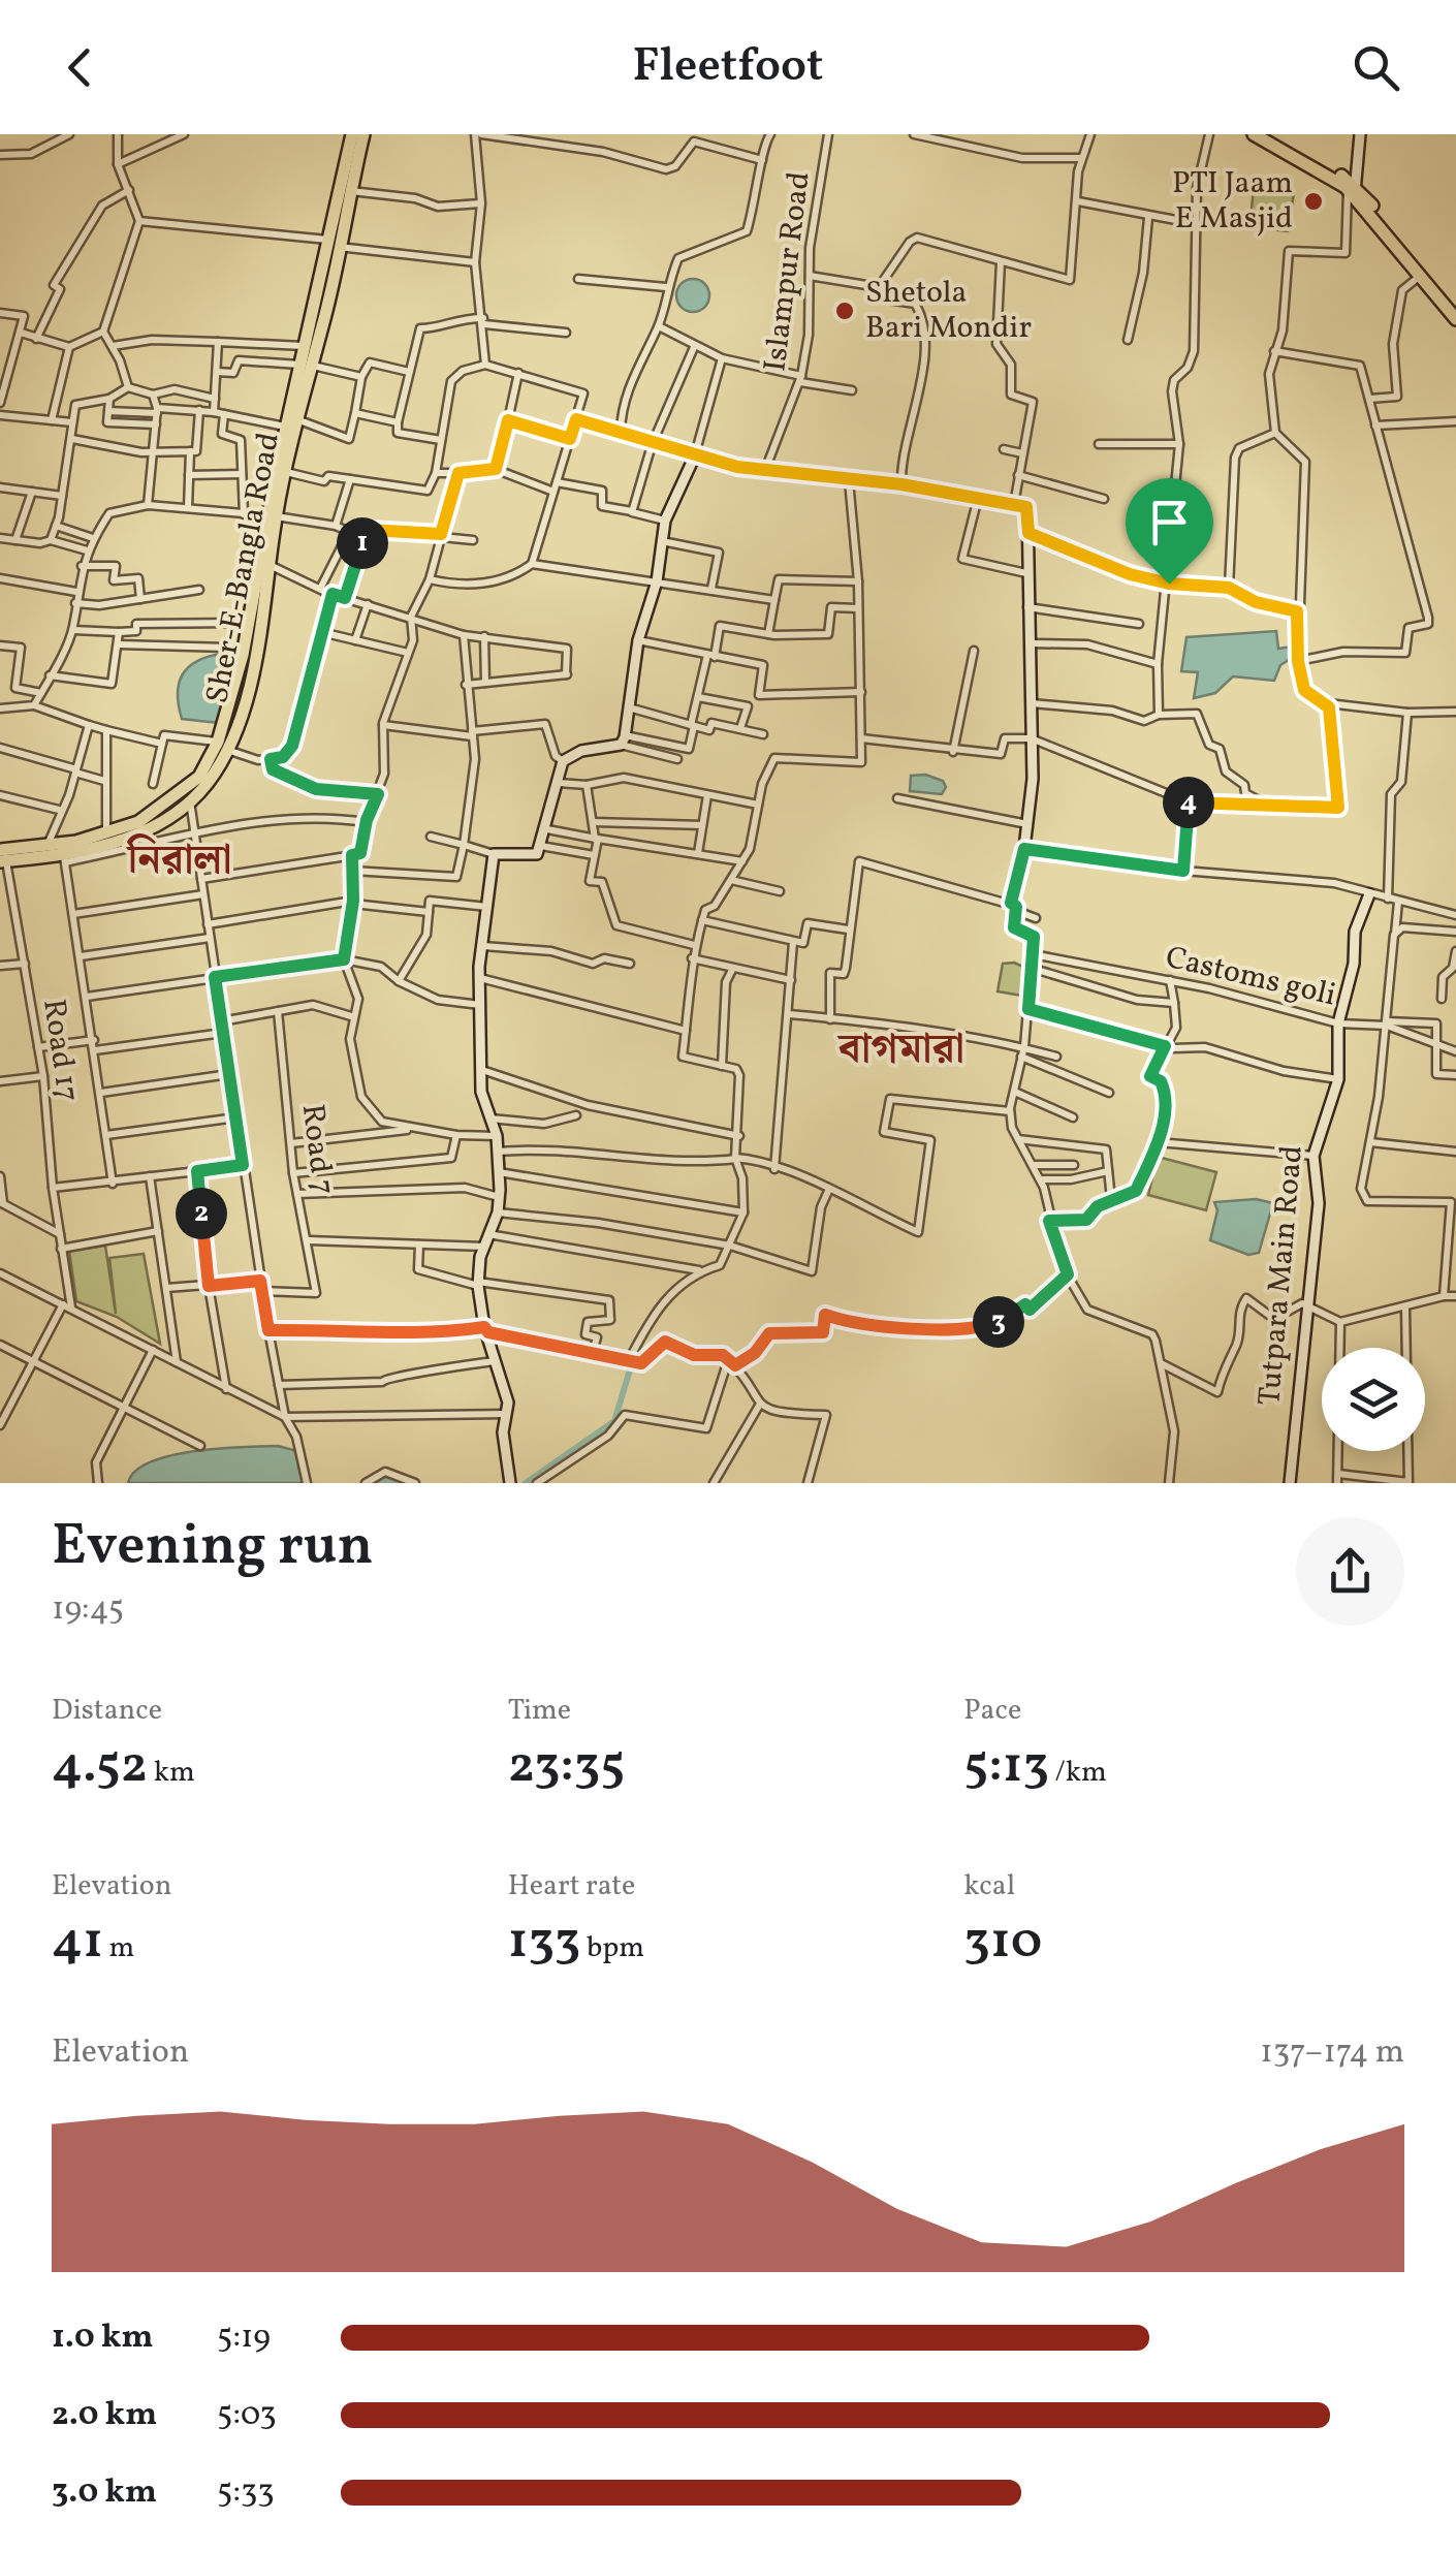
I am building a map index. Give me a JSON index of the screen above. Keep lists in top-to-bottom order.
{
  "streets": {
    "highway": ["Sher-E-Bangla Road"],
    "street": [
      "Islampur Road",
      "Castoms goli",
      "Road 17",
      "Road 7",
      "Tutpara Main Road"
    ]
  },
  "crossings": [
    ["Sher-E-Bangla Road", "Road 17"],
    ["Castoms goli", "Tutpara Main Road"]
  ],
  "districts": ["নিরালা", "বাগমারা"],
  "places": ["PTI Jaam E Masjid", "Shetola Bari Mondir"],
  "page": {
    "header": "Fleetfoot",
    "pins": [
      "1",
      "4",
      "2",
      "3"
    ],
    "heading": ["Evening run", "19:45"],
    "stats": [
      ["Distance", "4.52 km"],
      ["Time", "23:35"],
      ["Pace", "5:13 /km"],
      ["Elevation", "41 m"],
      ["Heart rate", "133 bpm"],
      ["kcal", "310"]
    ],
    "chart": ["Elevation", "137–174 m"],
    "list": [
      {
        "name": "1.0 km",
        "note": "5:19"
      },
      {
        "name": "2.0 km",
        "note": "5:03"
      },
      {
        "name": "3.0 km",
        "note": "5:33"
      }
    ]
  }
}
